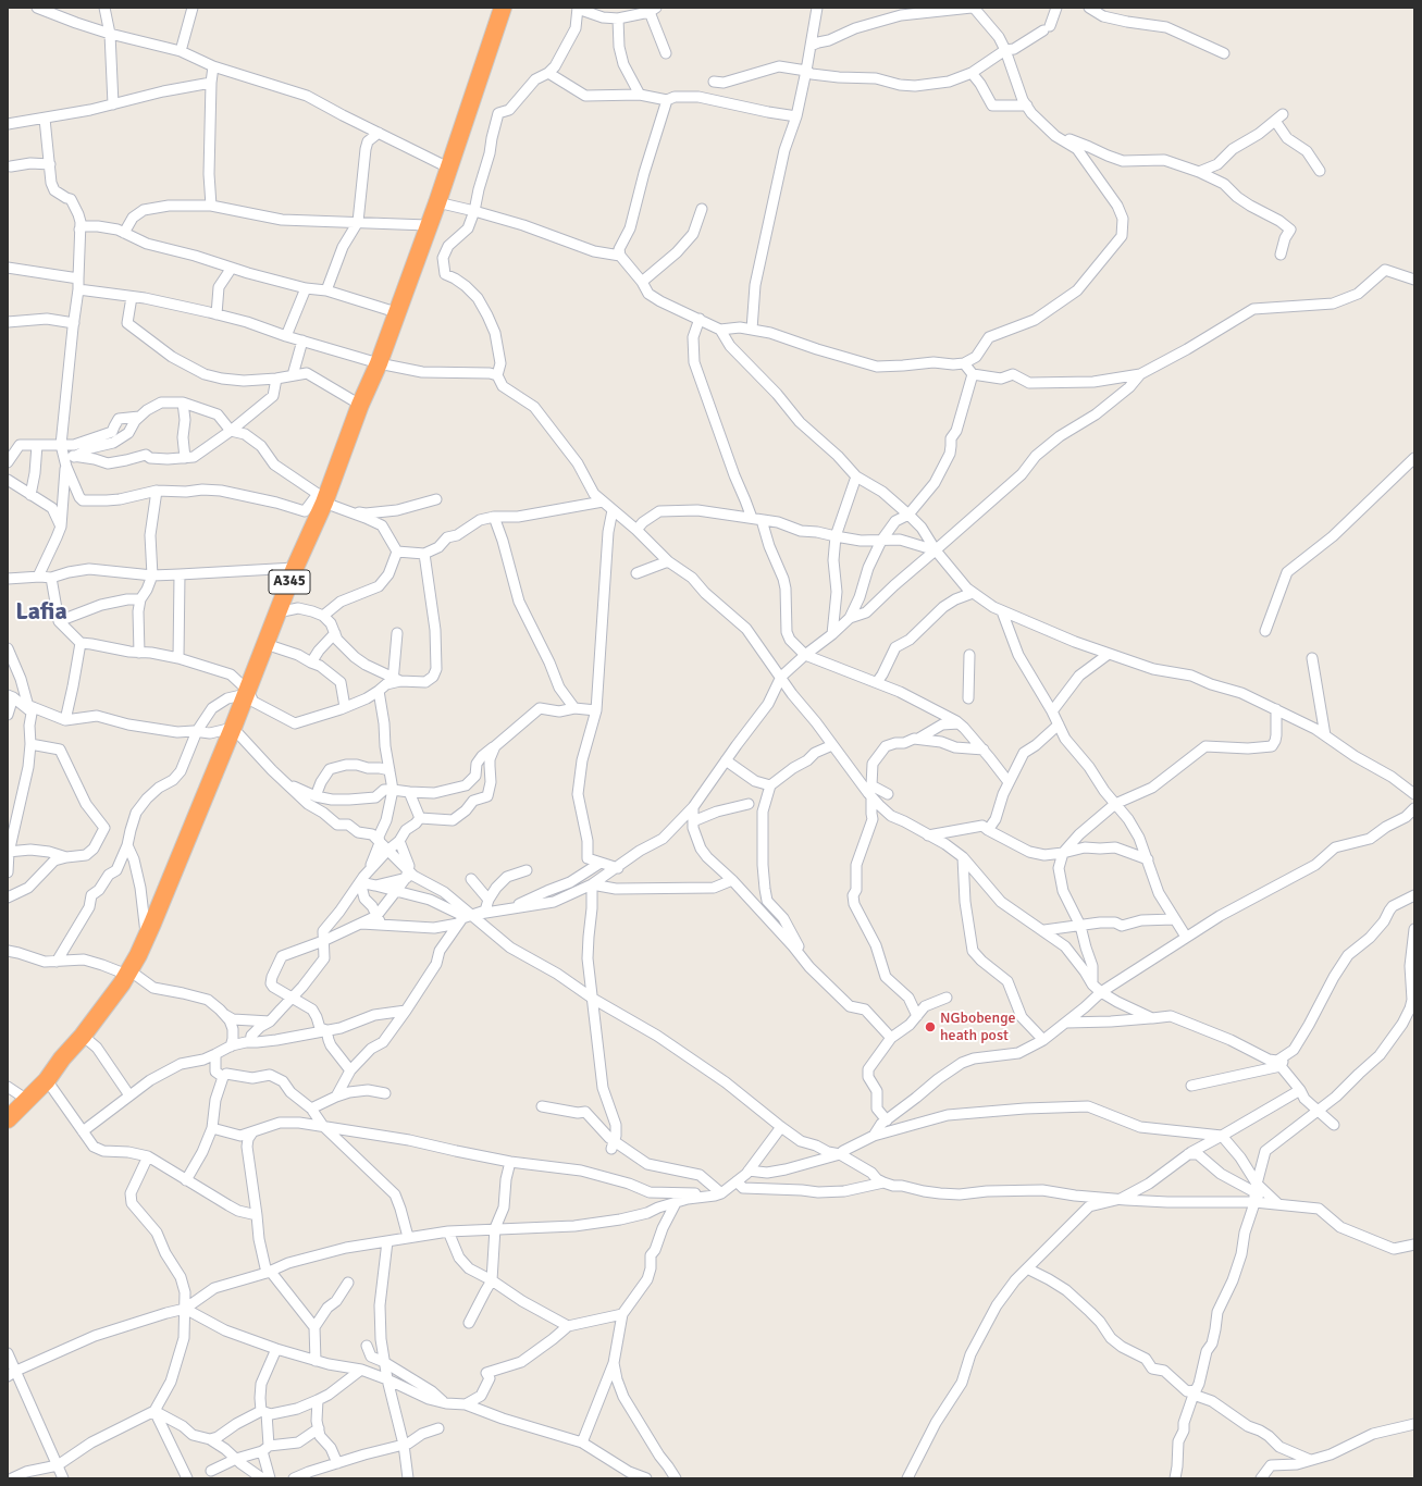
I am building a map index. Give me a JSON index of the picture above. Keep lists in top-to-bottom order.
{
  "streets": {
    "highway": ["A345"]
  },
  "districts": ["Lafia"],
  "places": ["NGbobenge heath post"]
}
